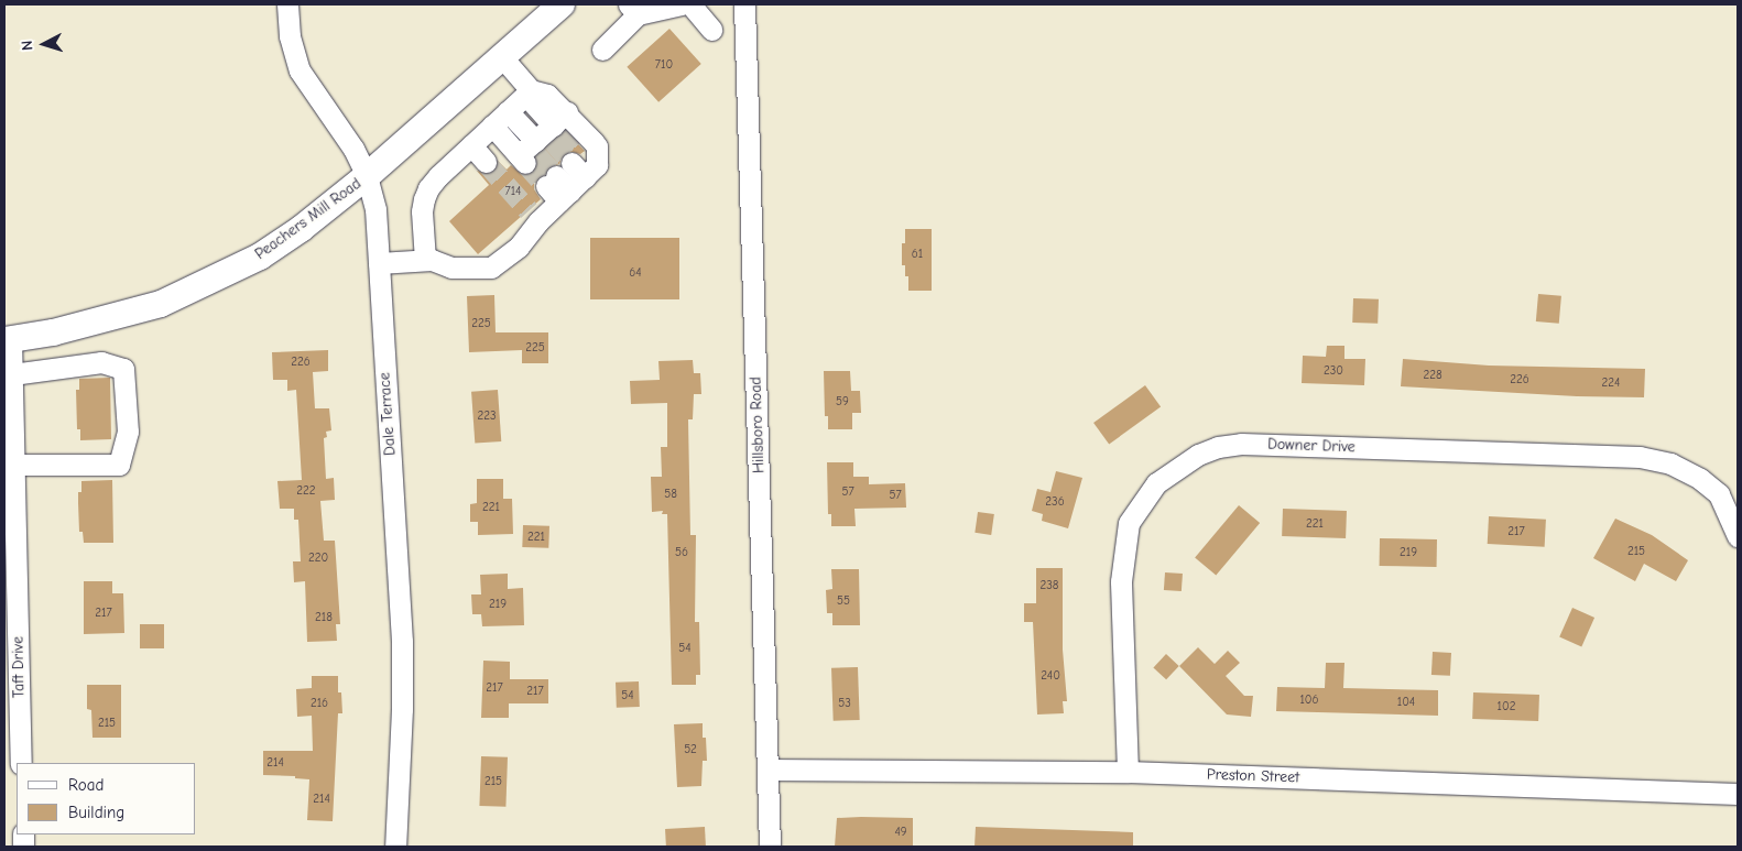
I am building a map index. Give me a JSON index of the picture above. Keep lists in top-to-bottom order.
{
  "streets": {
    "main road": ["Peachers Mill Road"],
    "street": [
      "Dale Terrace",
      "Hillsboro Road",
      "Downer Drive",
      "Taft Drive",
      "Preston Street"
    ]
  },
  "crossings": [
    ["Peachers Mill Road", "Dale Terrace"],
    ["Peachers Mill Road", "Taft Drive"],
    ["Hillsboro Road", "Preston Street"],
    ["Downer Drive", "Preston Street"]
  ],
  "house_numbers": [
    "710",
    "714",
    "61",
    "64",
    "225",
    "225",
    "226",
    "230",
    "228",
    "226",
    "224",
    "59",
    "223",
    "222",
    "57",
    "58",
    "57",
    "236",
    "221",
    "221",
    "217",
    "221",
    "215",
    "56",
    "219",
    "220",
    "238",
    "55",
    "219",
    "217",
    "218",
    "54",
    "240",
    "217",
    "217",
    "54",
    "106",
    "104",
    "216",
    "53",
    "102",
    "215",
    "52",
    "214",
    "215",
    "214",
    "49"
  ],
  "legend": ["Road", "Building"],
  "north": "left"
}
